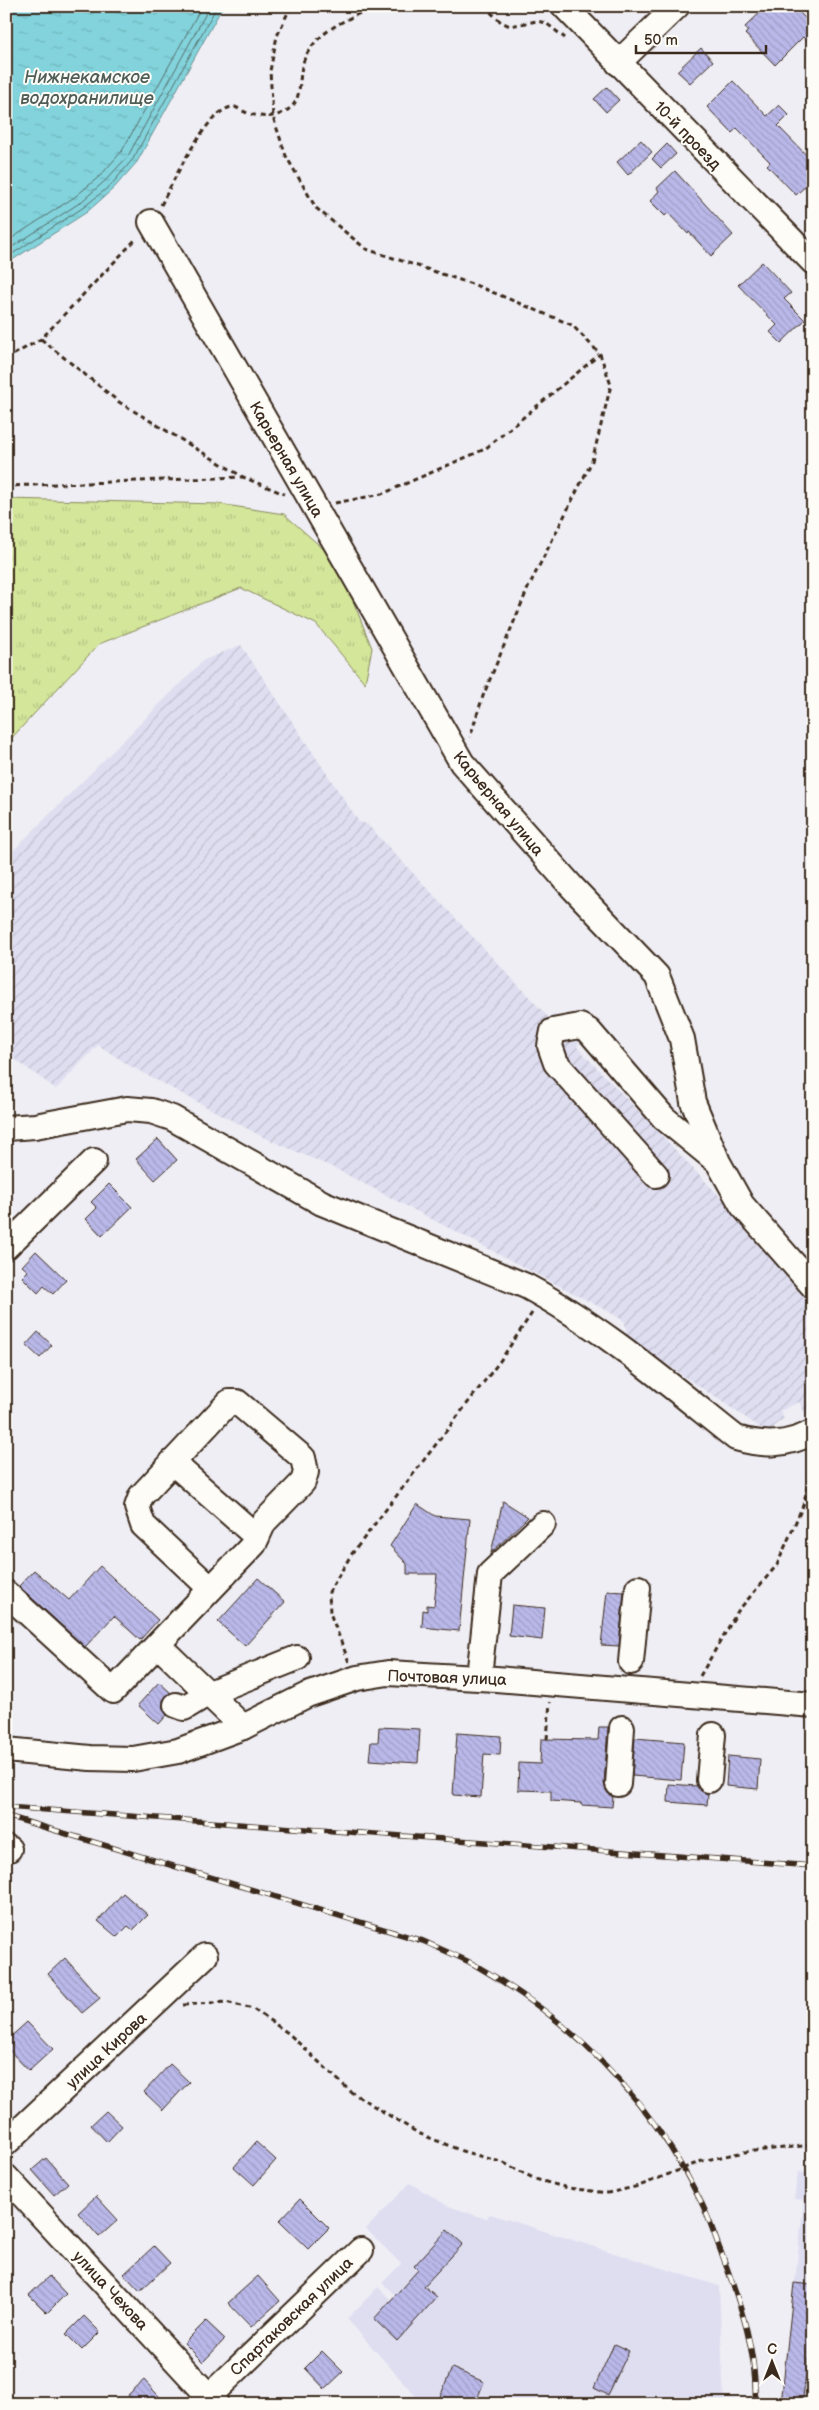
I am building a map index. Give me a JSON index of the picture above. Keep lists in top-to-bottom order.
{
  "streets": {
    "street": [
      "10-й проезд",
      "Карьерная улица",
      "Почтовая улица",
      "улица Кирова",
      "улица Чехова",
      "Спартаковская улица"
    ]
  },
  "crossings": [
    ["улица Чехова", "Спартаковская улица"]
  ],
  "water": ["Нижнекамское водохранилище"],
  "scale_bar": "50 m",
  "north": "top"
}
